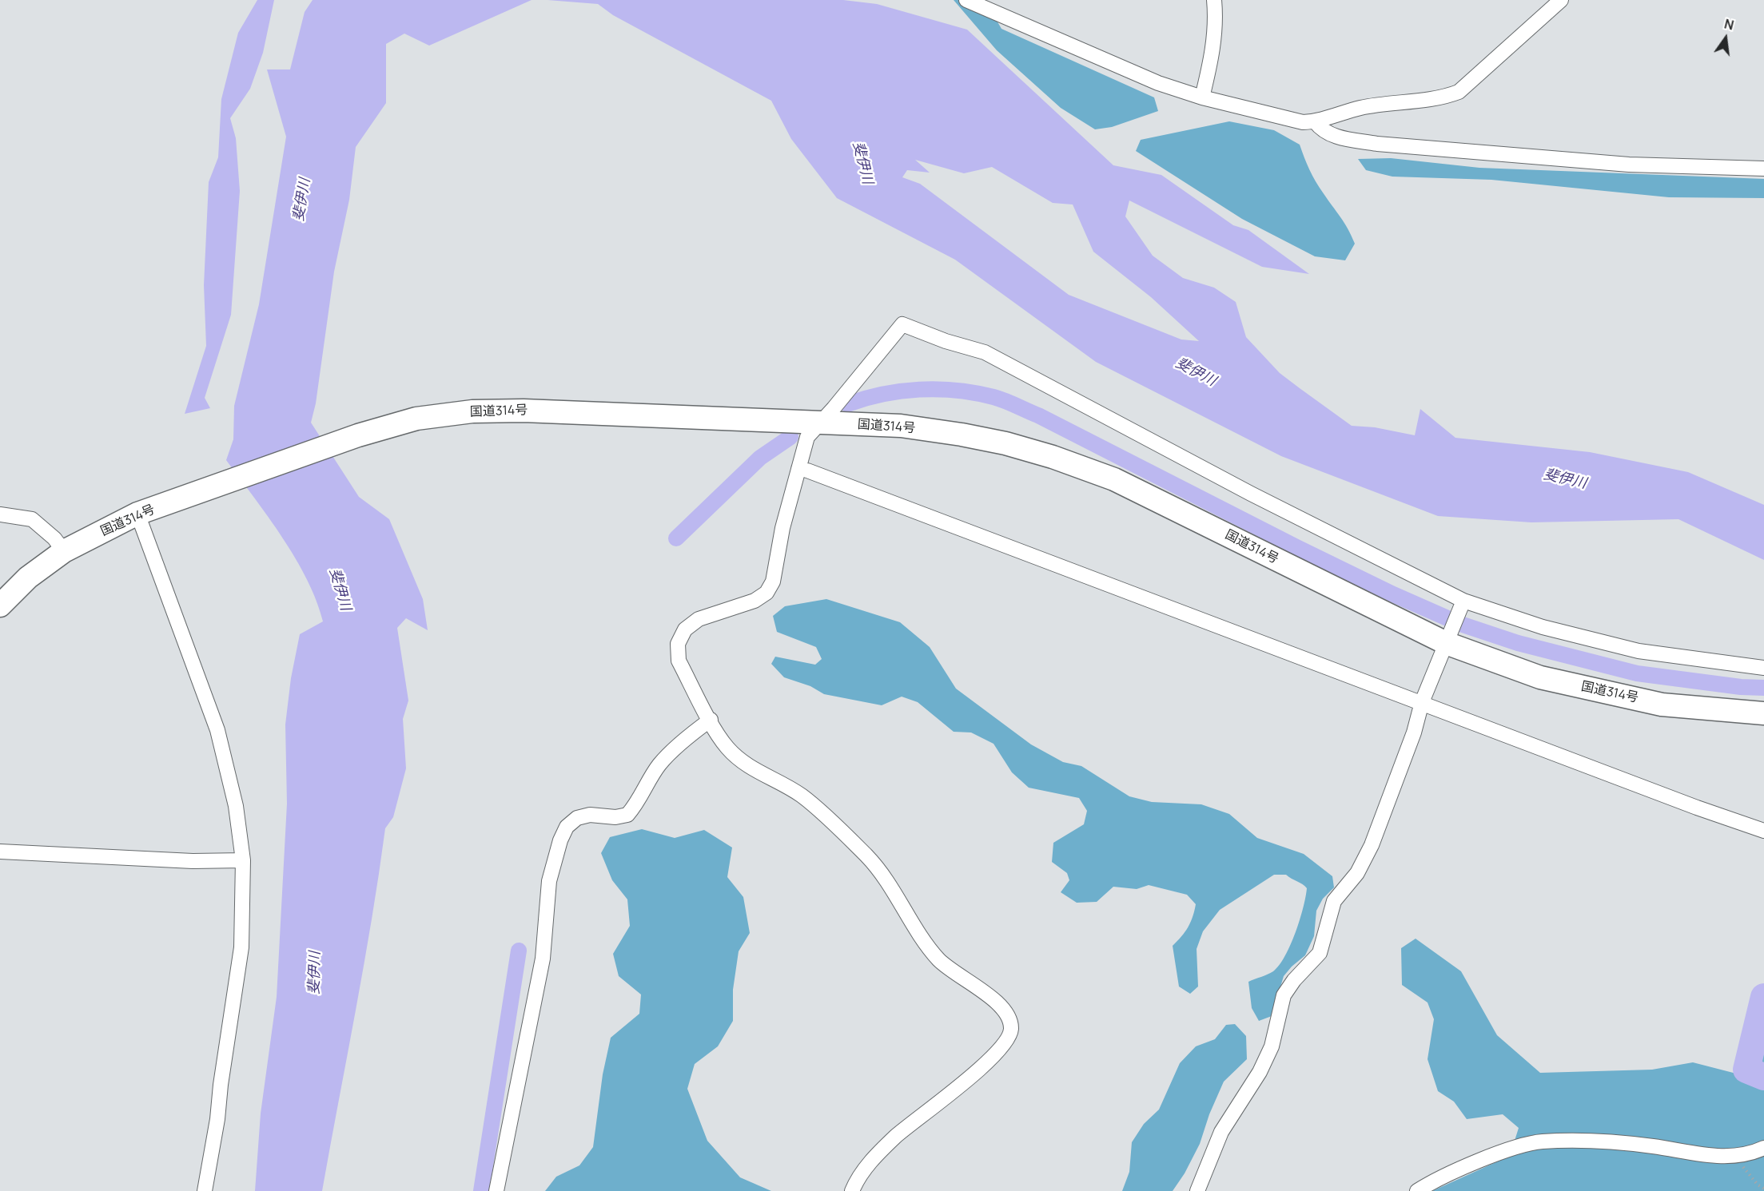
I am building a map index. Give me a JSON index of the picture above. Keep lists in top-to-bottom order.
{
  "streets": {
    "highway": ["国道314号"]
  },
  "water": ["斐伊川"],
  "north": "top"
}
